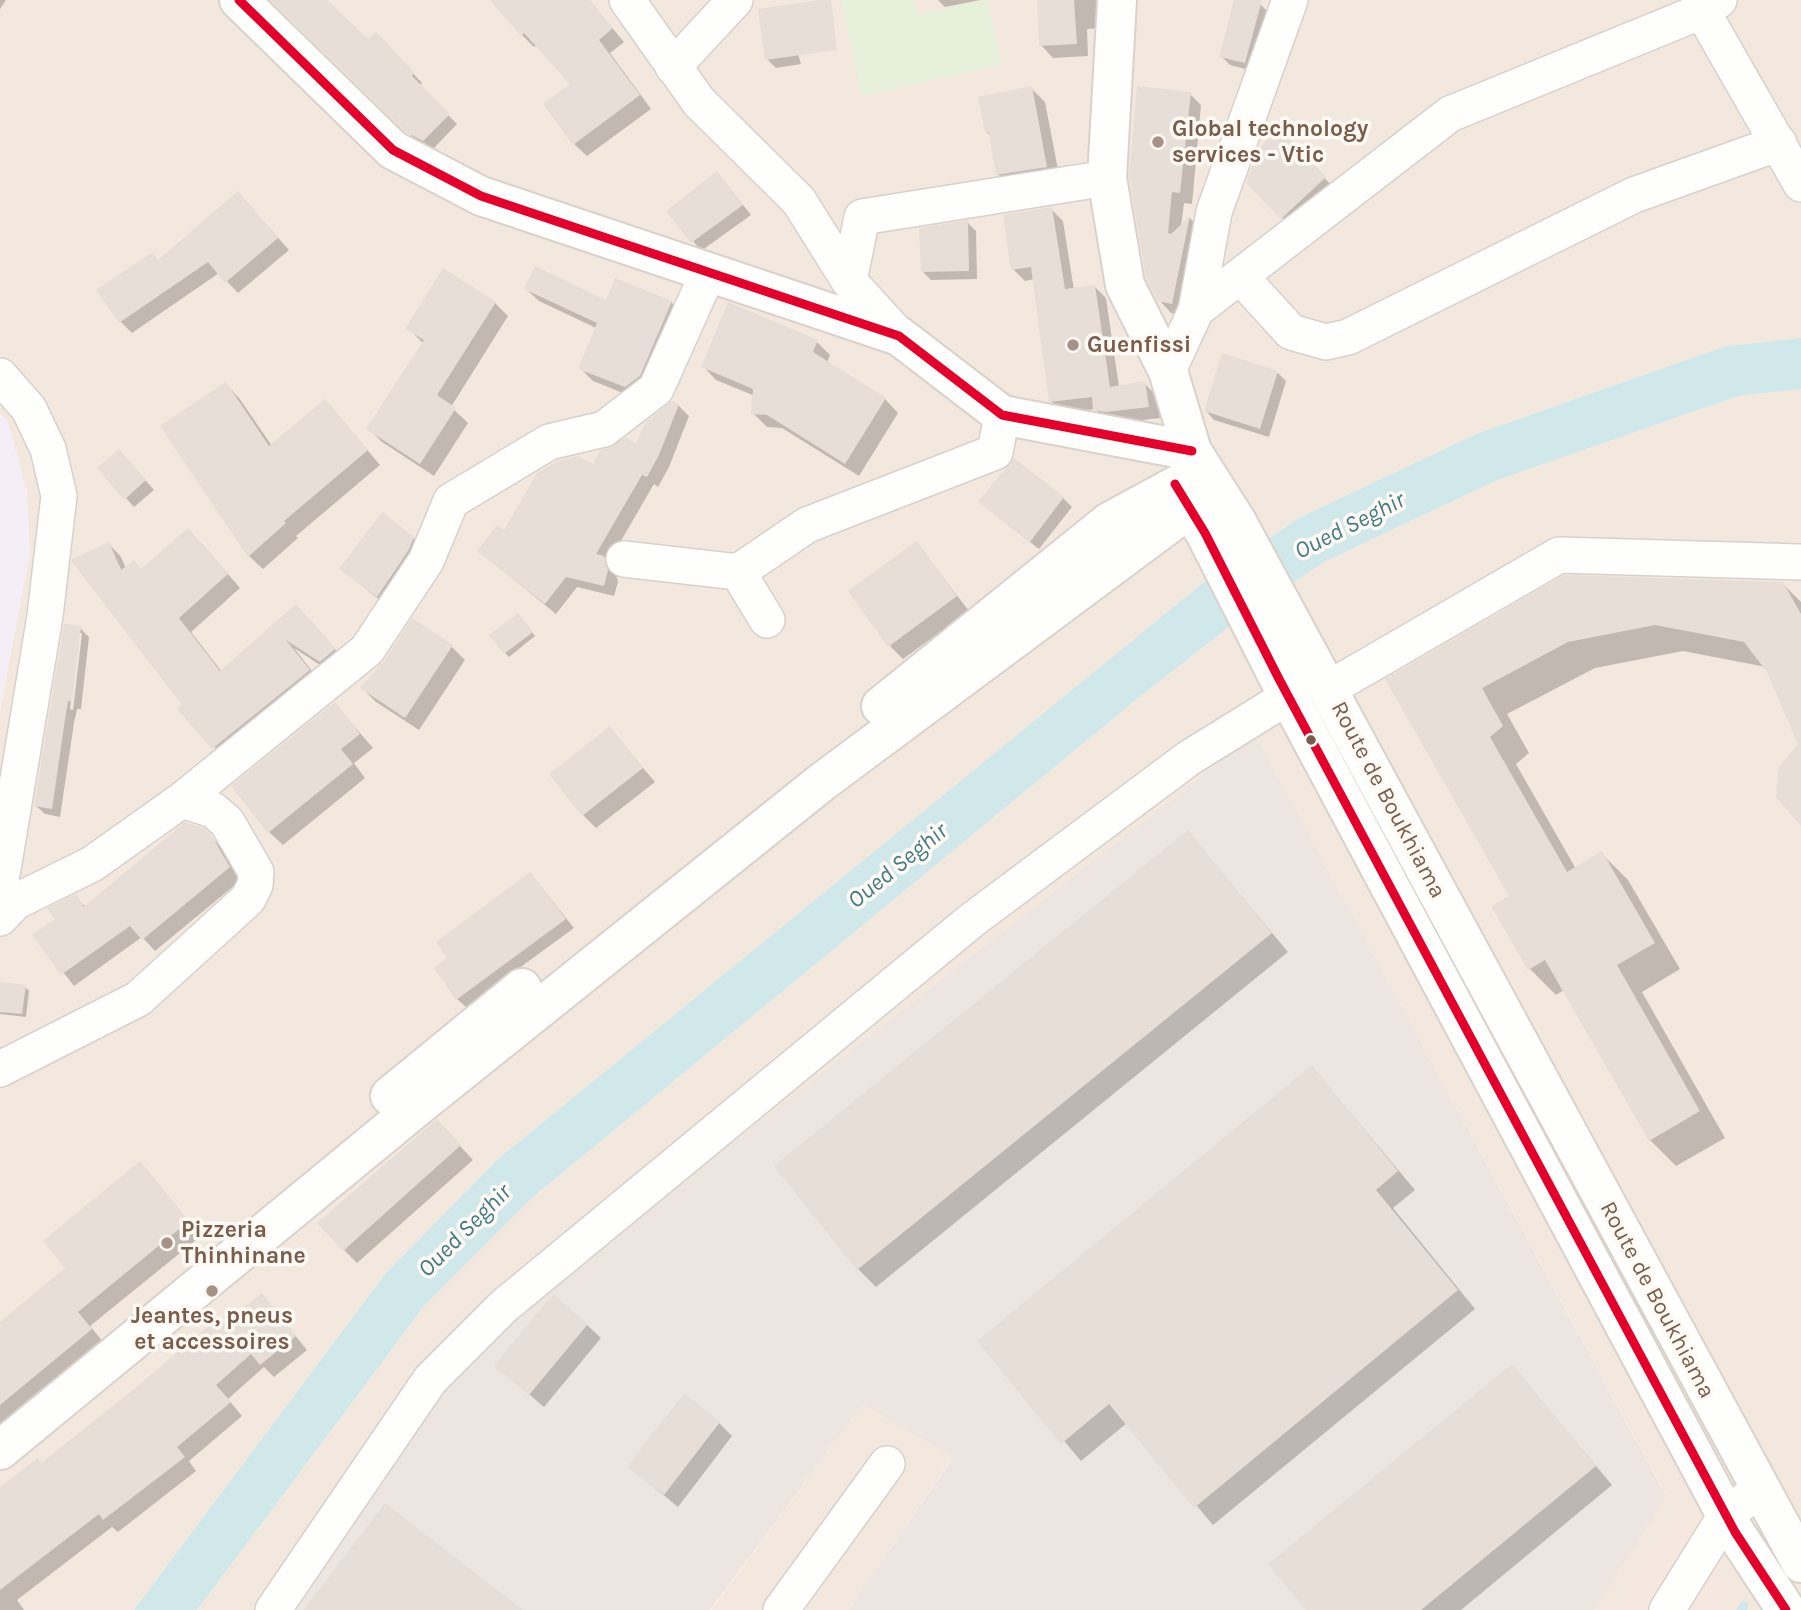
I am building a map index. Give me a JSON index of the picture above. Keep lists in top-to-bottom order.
{
  "streets": {
    "street": ["Route de Boukhiama"]
  },
  "water": ["Oued Seghir"],
  "places": [
    "Global technology services - Vtic",
    "Guenfissi",
    "Pizzeria Thinhinane",
    "Jeantes, pneus et accessoires"
  ]
}
